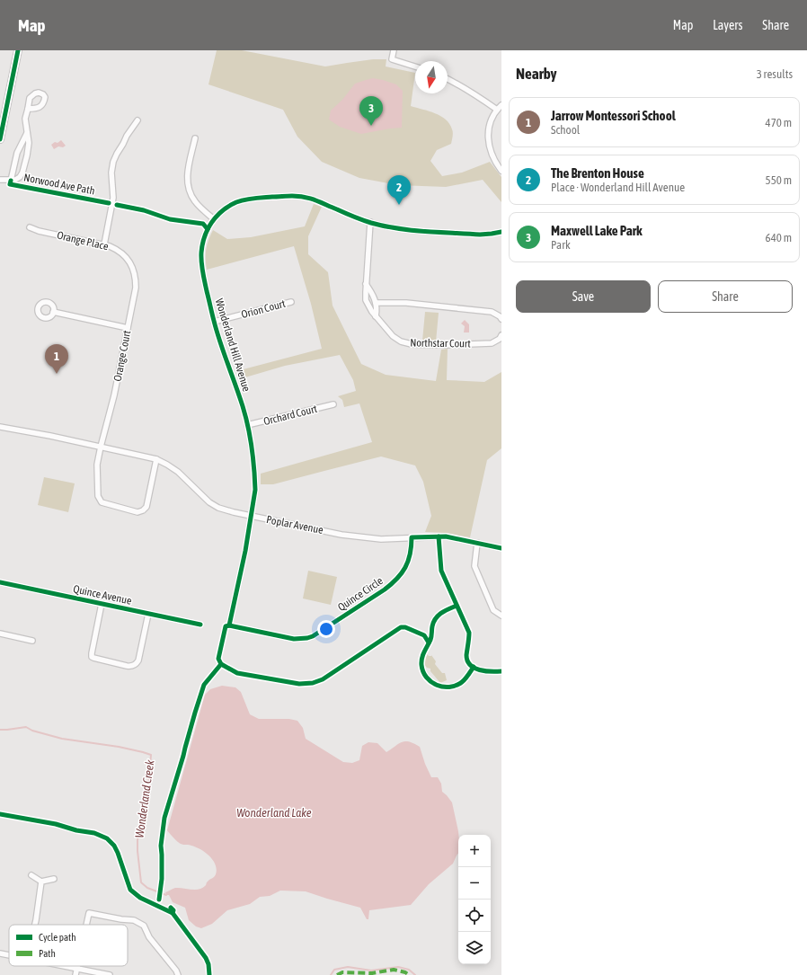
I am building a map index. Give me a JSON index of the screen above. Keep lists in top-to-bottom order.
{
  "streets": {
    "street": [
      "Orange Place",
      "Orion Court",
      "Northstar Court",
      "Wonderland Hill Avenue",
      "Orange Court",
      "Orchard Court",
      "Poplar Avenue",
      "Quince Circle",
      "Quince Avenue"
    ],
    "cycle path": ["Norwood Ave Path"]
  },
  "crossings": [
    ["Orange Place", "Orange Court"],
    ["Orion Court", "Wonderland Hill Avenue"],
    ["Northstar Court", "Wonderland Hill Avenue"],
    ["Wonderland Hill Avenue", "Orchard Court"],
    ["Wonderland Hill Avenue", "Poplar Avenue"],
    ["Wonderland Hill Avenue", "Quince Circle"],
    ["Orange Court", "Poplar Avenue"],
    ["Poplar Avenue", "Quince Circle"]
  ],
  "water": ["Wonderland Creek", "Wonderland Lake"],
  "legend": ["Cycle path", "Path"],
  "north": "bottom",
  "page": {
    "header": "Map",
    "nav": ["Map", "Layers", "Share"],
    "heading": ["Nearby", "3 results"],
    "pins": ["3", "2", "1"],
    "list": [
      {
        "mark": "1",
        "name": "Jarrow Montessori School",
        "note": "School",
        "value": "470 m"
      },
      {
        "mark": "2",
        "name": "The Brenton House",
        "note": "Place · Wonderland Hill Avenue",
        "value": "550 m"
      },
      {
        "mark": "3",
        "name": "Maxwell Lake Park",
        "note": "Park",
        "value": "640 m"
      }
    ],
    "buttons": ["Save", "Share"],
    "map_buttons": ["+", "−"]
  }
}
